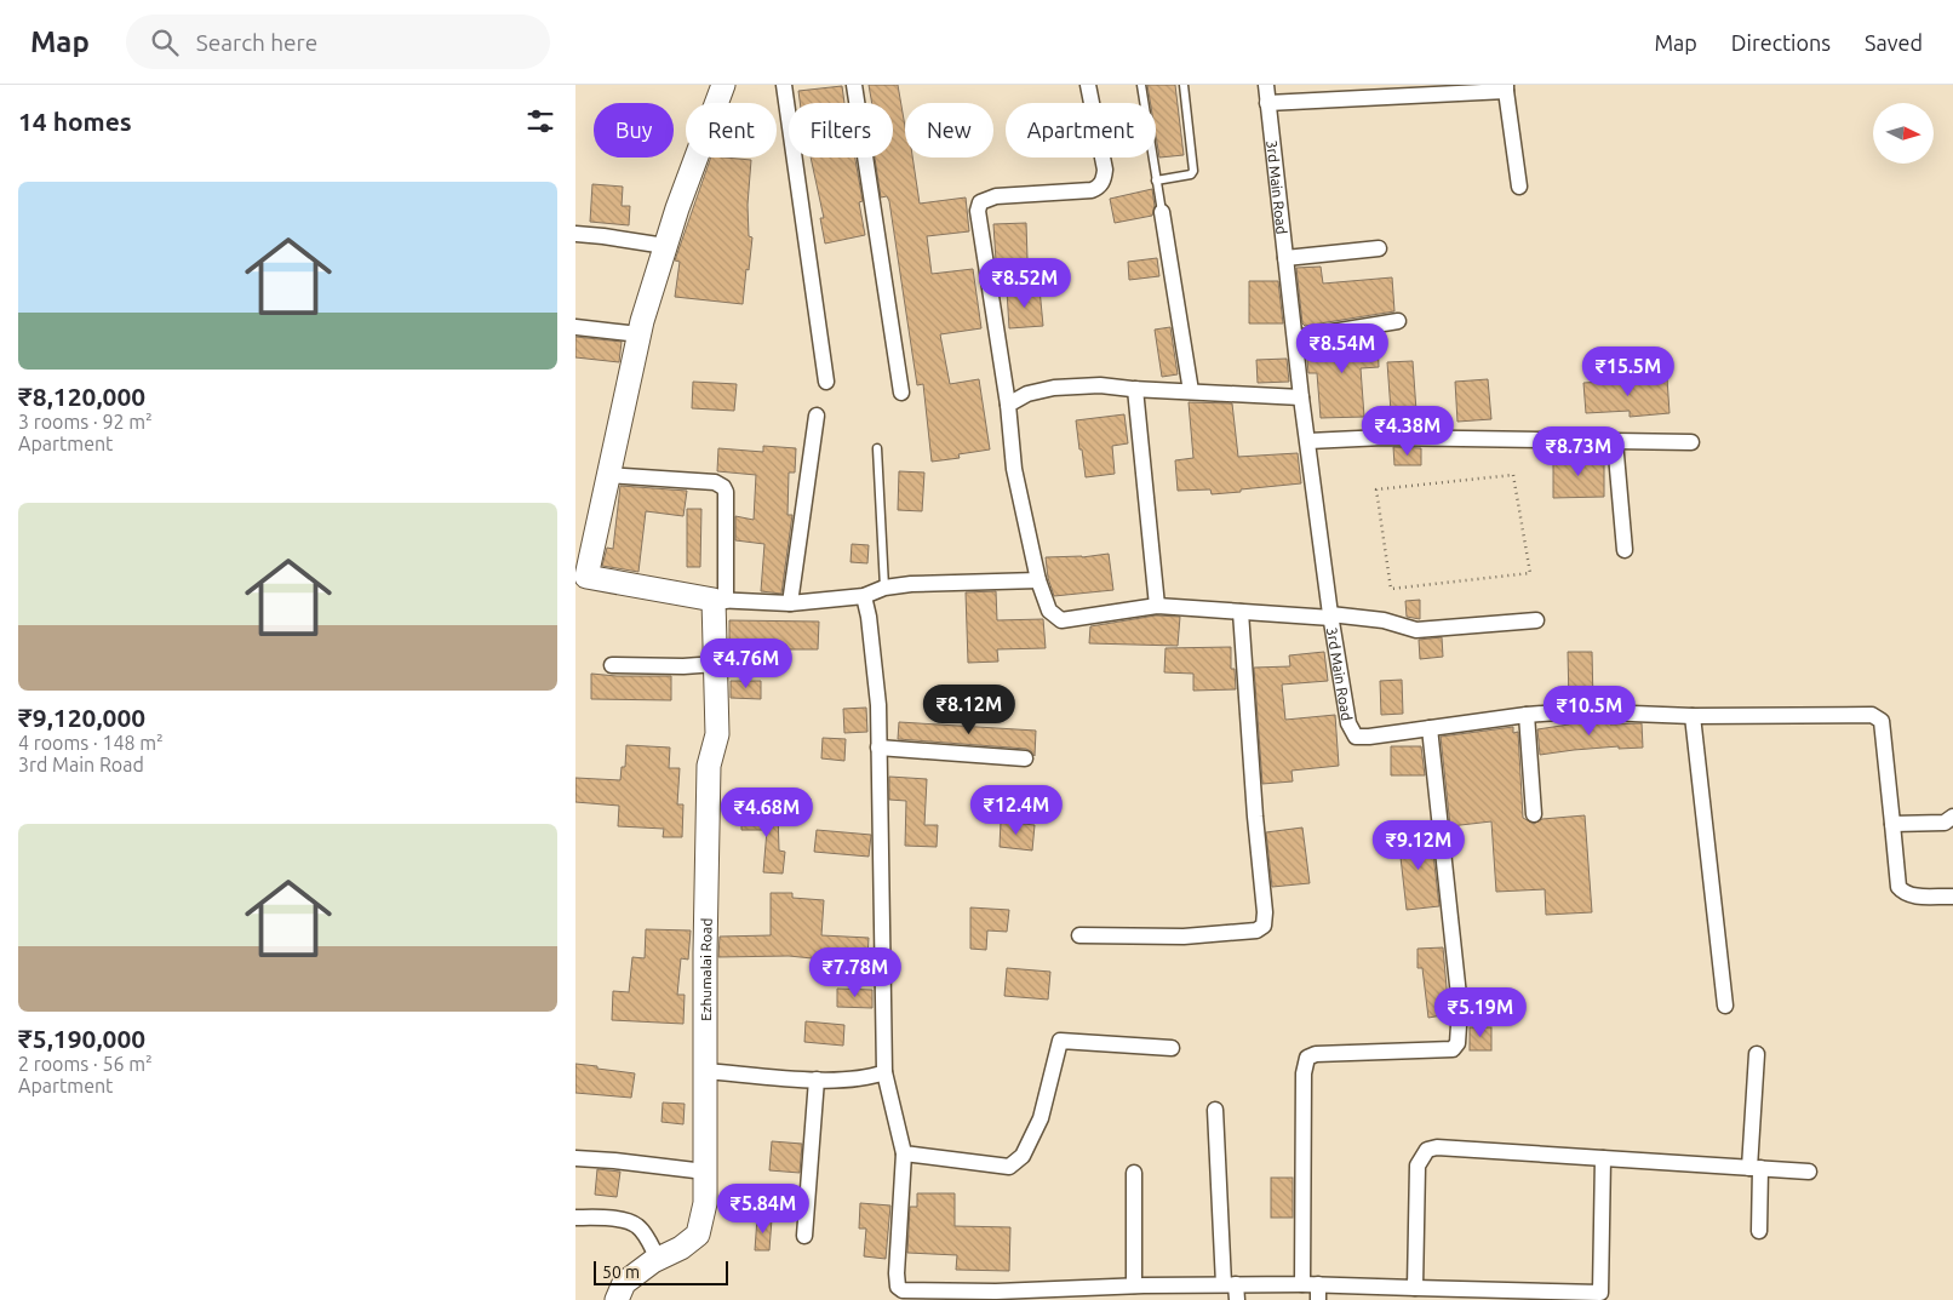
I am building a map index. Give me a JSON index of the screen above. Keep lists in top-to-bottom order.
{
  "streets": {
    "street": ["3rd Main Road", "Ezhumalai Road"]
  },
  "scale_bar": "50 m",
  "north": "right",
  "page": {
    "header": "Map",
    "search": "Search here",
    "nav": ["Map", "Directions", "Saved"],
    "heading": "14 homes",
    "chip": [
      "Buy",
      "Rent",
      "Filters",
      "New",
      "Apartment"
    ],
    "list": [
      {
        "name": "₹8,120,000",
        "note": "3 rooms · 92 m² · Apartment"
      },
      {
        "name": "₹9,120,000",
        "note": "4 rooms · 148 m² · 3rd Main Road"
      },
      {
        "name": "₹5,190,000",
        "note": "2 rooms · 56 m² · Apartment"
      }
    ],
    "price": [
      "₹8.52M",
      "₹8.54M",
      "₹15.5M",
      "₹4.38M",
      "₹8.73M",
      "₹4.76M",
      "₹8.12M",
      "₹10.5M",
      "₹12.4M",
      "₹4.68M",
      "₹9.12M",
      "₹7.78M",
      "₹5.19M",
      "₹5.84M"
    ],
    "scale": "50 m"
  }
}
